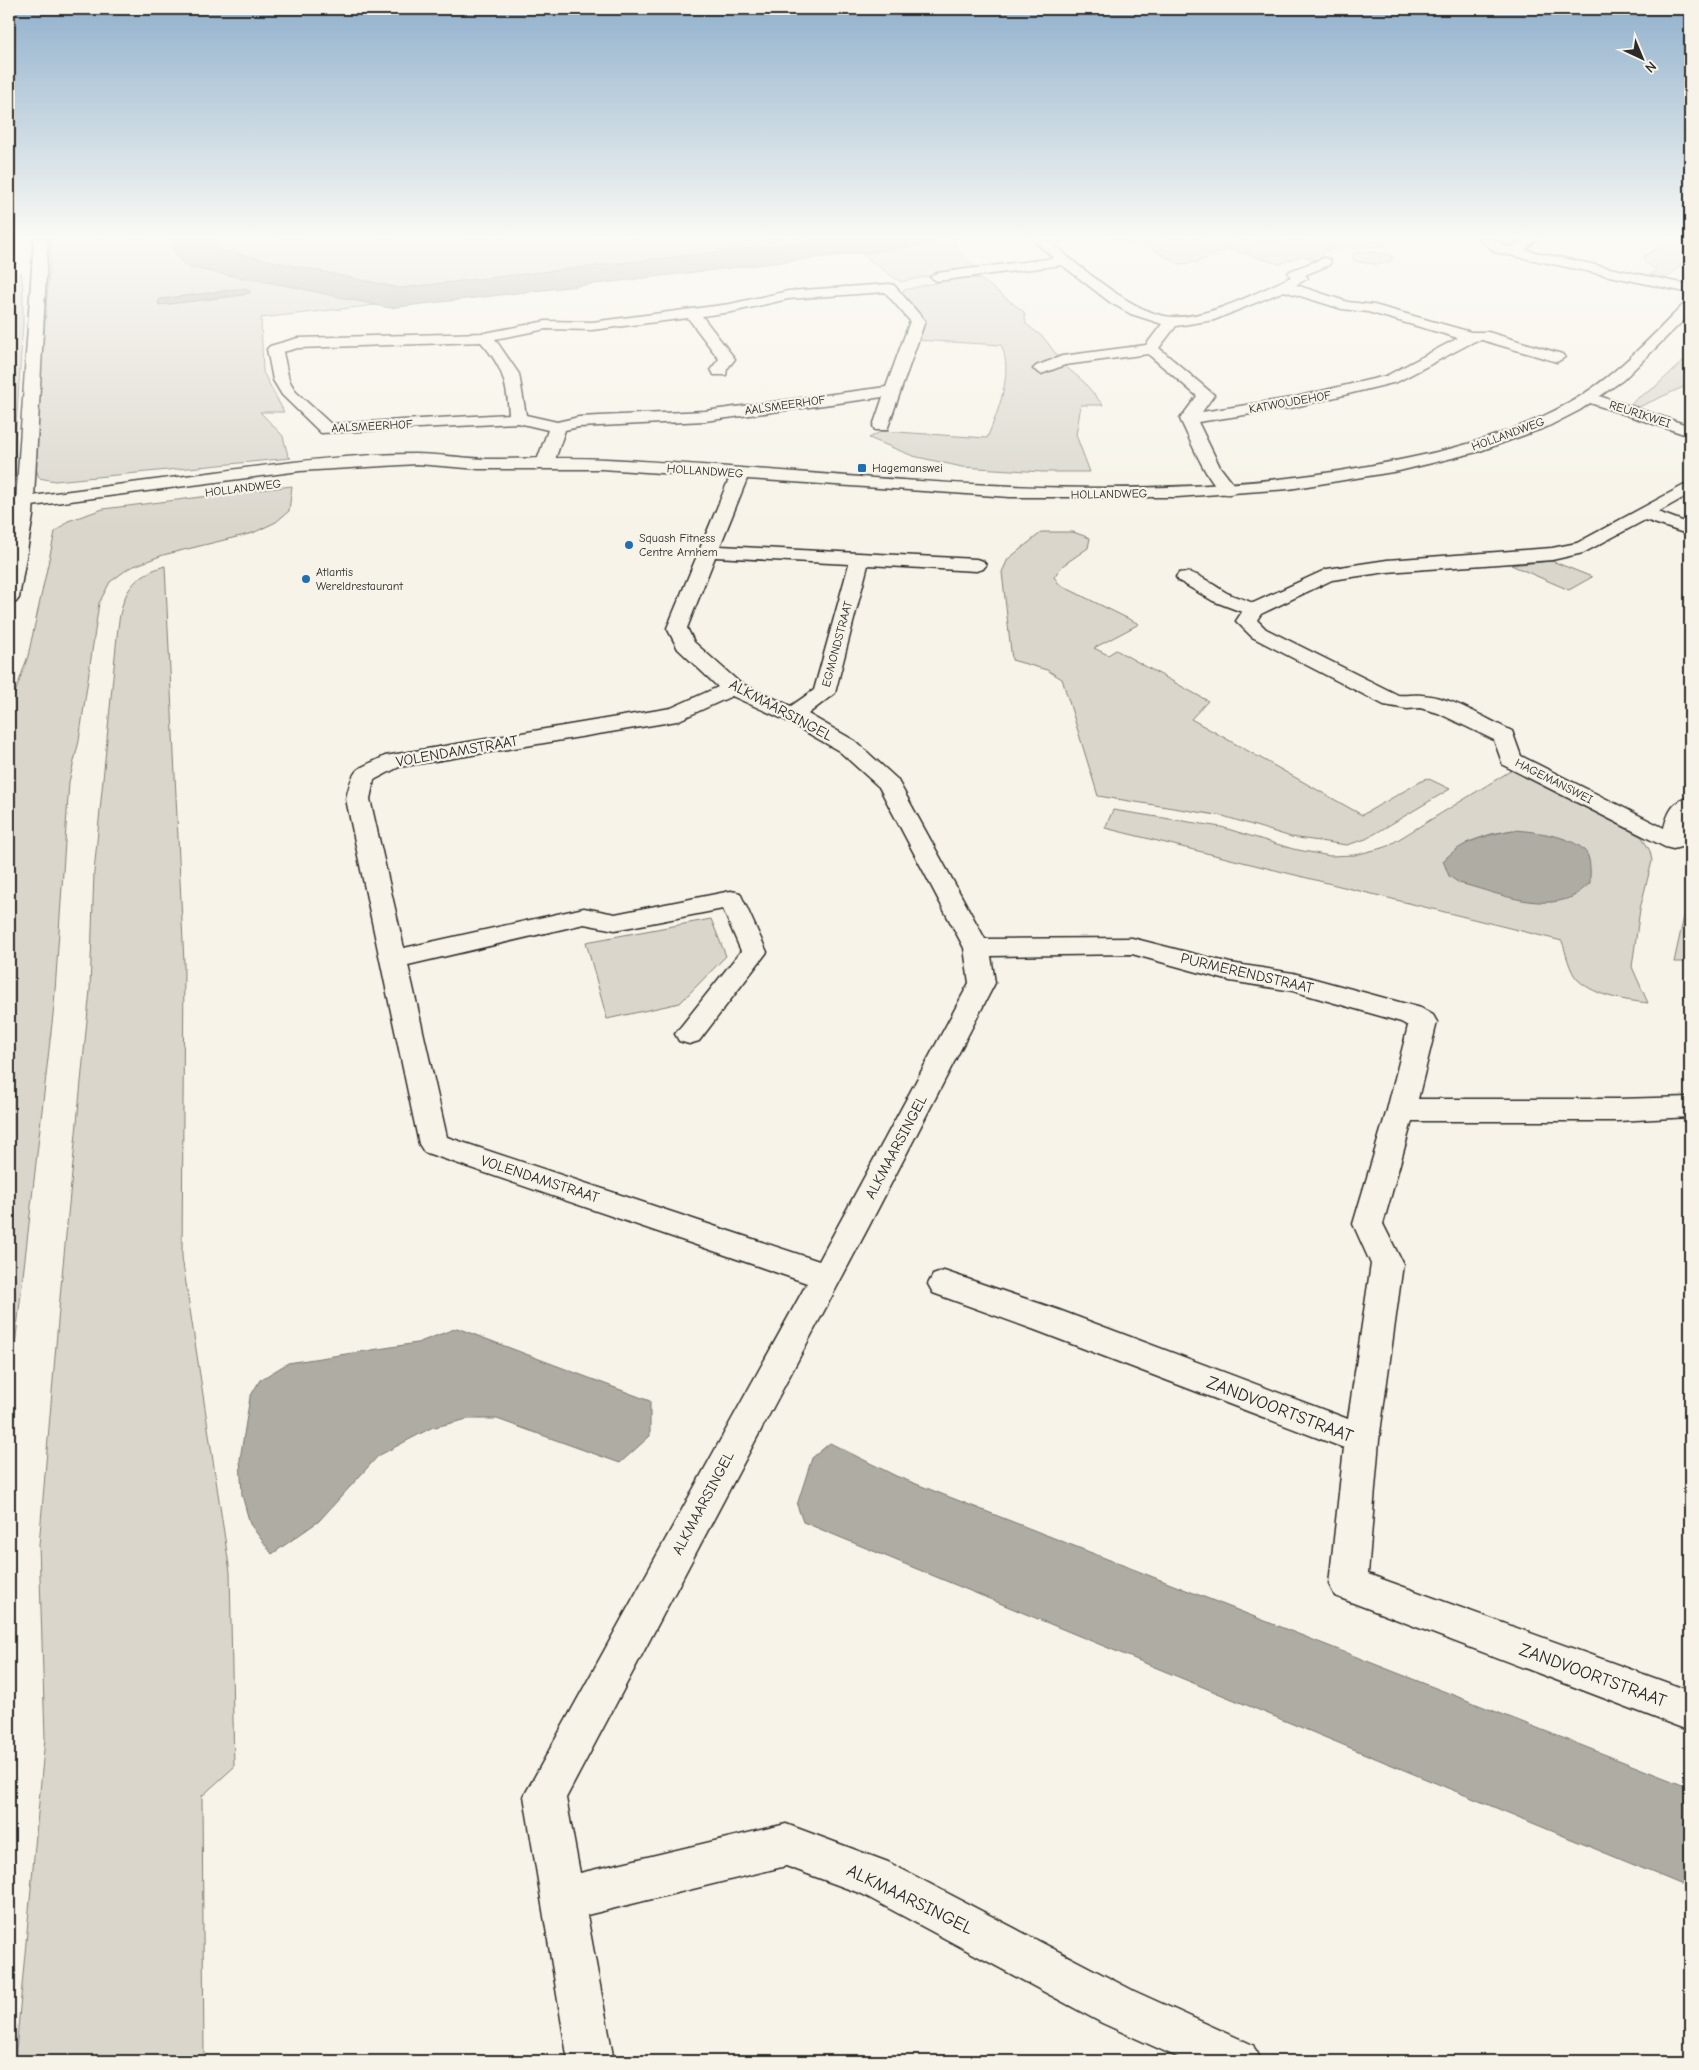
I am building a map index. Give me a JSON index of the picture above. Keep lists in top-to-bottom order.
{
  "streets": {
    "street": [
      "KATWOUDEHOF",
      "AALSMEERHOF",
      "REURIKWEI",
      "HOLLANDWEG",
      "EGMONDSTRAAT",
      "ALKMAARSINGEL",
      "VOLENDAMSTRAAT",
      "HAGEMANSWEI",
      "PURMERENDSTRAAT",
      "ZANDVOORTSTRAAT"
    ]
  },
  "crossings": [
    ["REURIKWEI", "HOLLANDWEG"],
    ["HOLLANDWEG", "ALKMAARSINGEL"],
    ["EGMONDSTRAAT", "ALKMAARSINGEL"],
    ["ALKMAARSINGEL", "VOLENDAMSTRAAT"],
    ["ALKMAARSINGEL", "PURMERENDSTRAAT"],
    ["PURMERENDSTRAAT", "ZANDVOORTSTRAAT"]
  ],
  "places": {
    "transit": ["Hagemanswei"],
    "other": ["Squash Fitness Centre Arnhem", "Atlantis Wereldrestaurant"]
  },
  "north": "bottom right"
}
